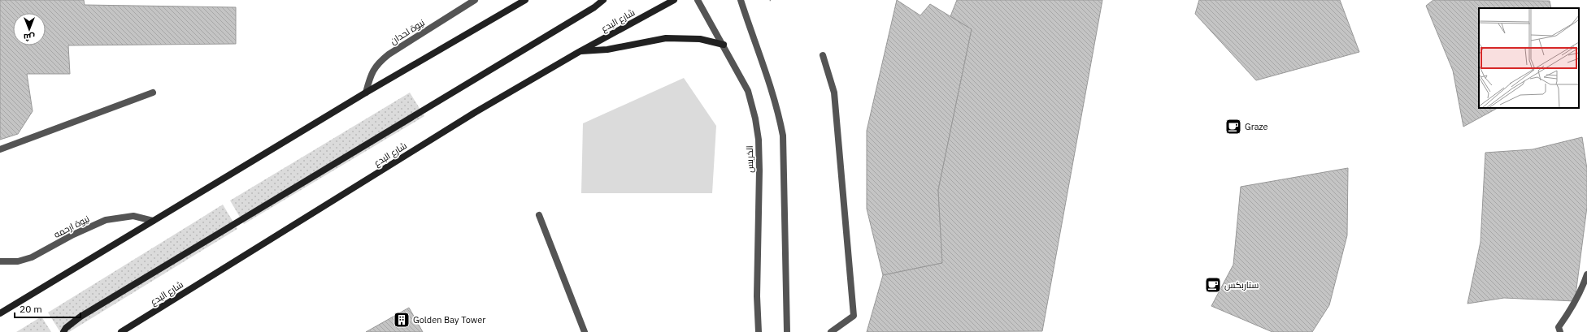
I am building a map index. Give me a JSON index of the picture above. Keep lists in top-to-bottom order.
{
  "streets": {
    "main road": ["شارع البدع"],
    "street": ["نيوة لحدان", "الخريس", "نيوة ارحمه"]
  },
  "places": {
    "cafe": ["Graze", "ستاربكس"],
    "building": ["Golden Bay Tower"]
  },
  "scale_bar": "20 m",
  "north": "bottom"
}
